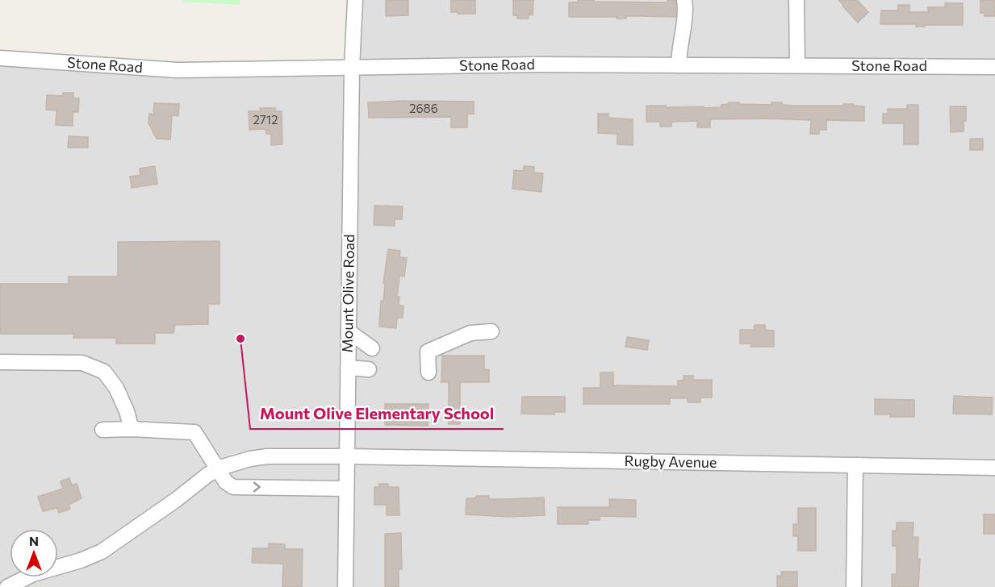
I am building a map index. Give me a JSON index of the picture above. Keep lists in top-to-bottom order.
{
  "streets": {
    "street": ["Stone Road", "Mount Olive Road", "Rugby Avenue"]
  },
  "crossings": [
    ["Stone Road", "Mount Olive Road"],
    ["Mount Olive Road", "Rugby Avenue"]
  ],
  "places": ["Mount Olive Elementary School"],
  "house_numbers": ["2686", "2712"],
  "north": "top"
}
